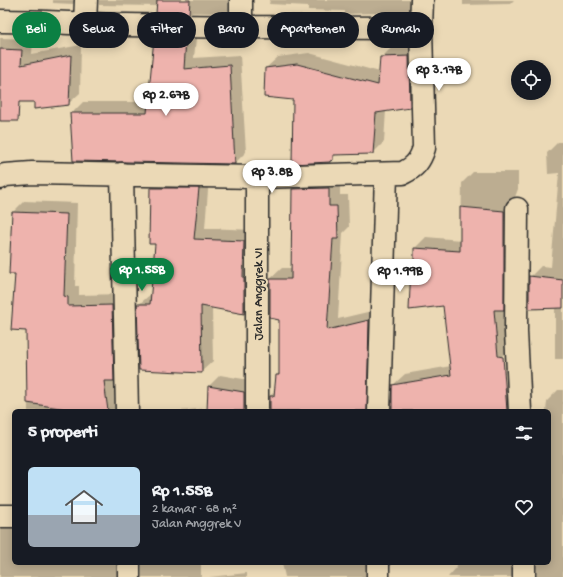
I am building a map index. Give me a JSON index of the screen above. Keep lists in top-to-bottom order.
{
  "streets": {
    "street": ["Jalan Anggrek VI"]
  },
  "page": {
    "chip": [
      "Beli",
      "Sewa",
      "Filter",
      "Baru",
      "Apartemen",
      "Rumah"
    ],
    "price": [
      "Rp 3.17B",
      "Rp 2.67B",
      "Rp 3.8B",
      "Rp 1.55B",
      "Rp 1.99B"
    ],
    "heading": "5 properti",
    "list": [
      {
        "name": "Rp 1.55B",
        "note": "2 kamar · 68 m² · Jalan Anggrek V"
      }
    ]
  }
}
